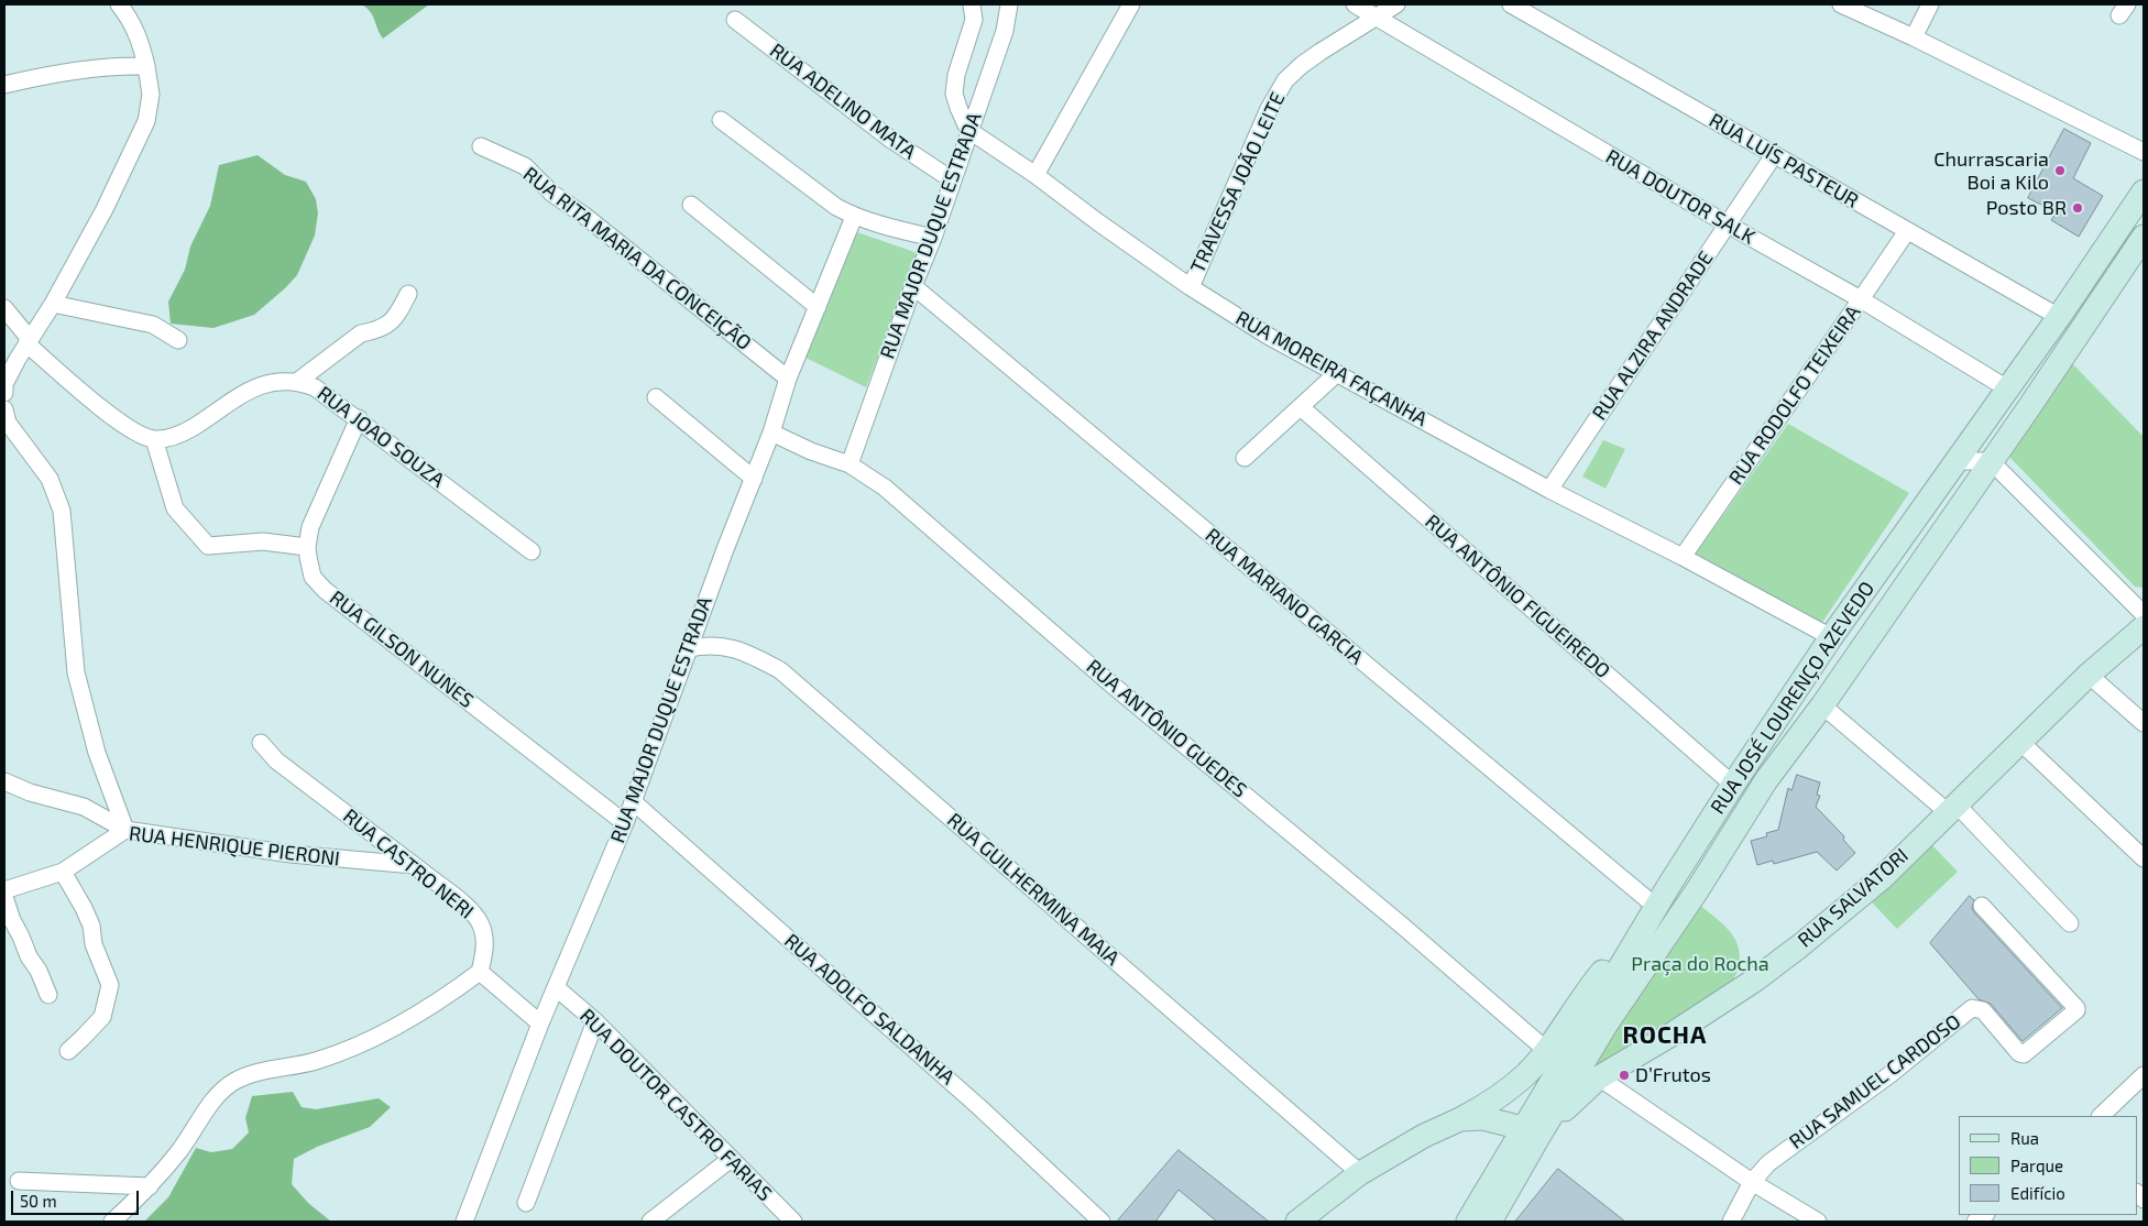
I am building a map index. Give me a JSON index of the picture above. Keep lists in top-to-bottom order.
{
  "streets": {
    "main road": ["RUA JOSÉ LOURENÇO AZEVEDO", "RUA SALVATORI"],
    "street": [
      "RUA ADELINO MATA",
      "RUA LUÍS PASTEUR",
      "TRAVESSA JOÃO LEITE",
      "RUA DOUTOR SALK",
      "RUA MAJOR DUQUE ESTRADA",
      "RUA RITA MARIA DA CONCEIÇÃO",
      "RUA ALZIRA ANDRADE",
      "RUA MOREIRA FAÇANHA",
      "RUA RODOLFO TEIXEIRA",
      "RUA JOAO SOUZA",
      "RUA MARIANO GARCIA",
      "RUA ANTÔNIO FIGUEIREDO",
      "RUA GILSON NUNES",
      "RUA ANTÔNIO GUEDES",
      "RUA HENRIQUE PIERONI",
      "RUA CASTRO NERI",
      "RUA GUILHERMINA MAIA",
      "RUA ADOLFO SALDANHA",
      "RUA SAMUEL CARDOSO",
      "RUA DOUTOR CASTRO FARIAS"
    ]
  },
  "crossings": [
    ["RUA ADELINO MATA", "RUA MAJOR DUQUE ESTRADA"],
    ["RUA LUÍS PASTEUR", "RUA ALZIRA ANDRADE"],
    ["RUA LUÍS PASTEUR", "RUA RODOLFO TEIXEIRA"],
    ["RUA LUÍS PASTEUR", "RUA JOSÉ LOURENÇO AZEVEDO"],
    ["TRAVESSA JOÃO LEITE", "RUA DOUTOR SALK"],
    ["TRAVESSA JOÃO LEITE", "RUA MOREIRA FAÇANHA"],
    ["RUA DOUTOR SALK", "RUA ALZIRA ANDRADE"],
    ["RUA DOUTOR SALK", "RUA RODOLFO TEIXEIRA"],
    ["RUA DOUTOR SALK", "RUA JOSÉ LOURENÇO AZEVEDO"],
    ["RUA MAJOR DUQUE ESTRADA", "RUA RITA MARIA DA CONCEIÇÃO"],
    ["RUA MAJOR DUQUE ESTRADA", "RUA MOREIRA FAÇANHA"],
    ["RUA MAJOR DUQUE ESTRADA", "RUA MARIANO GARCIA"],
    ["RUA MAJOR DUQUE ESTRADA", "RUA GILSON NUNES"],
    ["RUA MAJOR DUQUE ESTRADA", "RUA ANTÔNIO GUEDES"],
    ["RUA MAJOR DUQUE ESTRADA", "RUA GUILHERMINA MAIA"],
    ["RUA MAJOR DUQUE ESTRADA", "RUA ADOLFO SALDANHA"],
    ["RUA MAJOR DUQUE ESTRADA", "RUA DOUTOR CASTRO FARIAS"],
    ["RUA ALZIRA ANDRADE", "RUA MOREIRA FAÇANHA"],
    ["RUA MOREIRA FAÇANHA", "RUA RODOLFO TEIXEIRA"],
    ["RUA MOREIRA FAÇANHA", "RUA JOSÉ LOURENÇO AZEVEDO"],
    ["RUA JOAO SOUZA", "RUA GILSON NUNES"],
    ["RUA MARIANO GARCIA", "RUA JOSÉ LOURENÇO AZEVEDO"],
    ["RUA ANTÔNIO FIGUEIREDO", "RUA JOSÉ LOURENÇO AZEVEDO"],
    ["RUA JOSÉ LOURENÇO AZEVEDO", "RUA SALVATORI"],
    ["RUA HENRIQUE PIERONI", "RUA CASTRO NERI"]
  ],
  "districts": ["ROCHA"],
  "parks": ["Praça do Rocha"],
  "places": ["Churrascaria Boi a Kilo", "Posto BR", "D’Frutos"],
  "legend": ["Rua", "Parque", "Edifício"],
  "scale_bar": "50 m"
}
